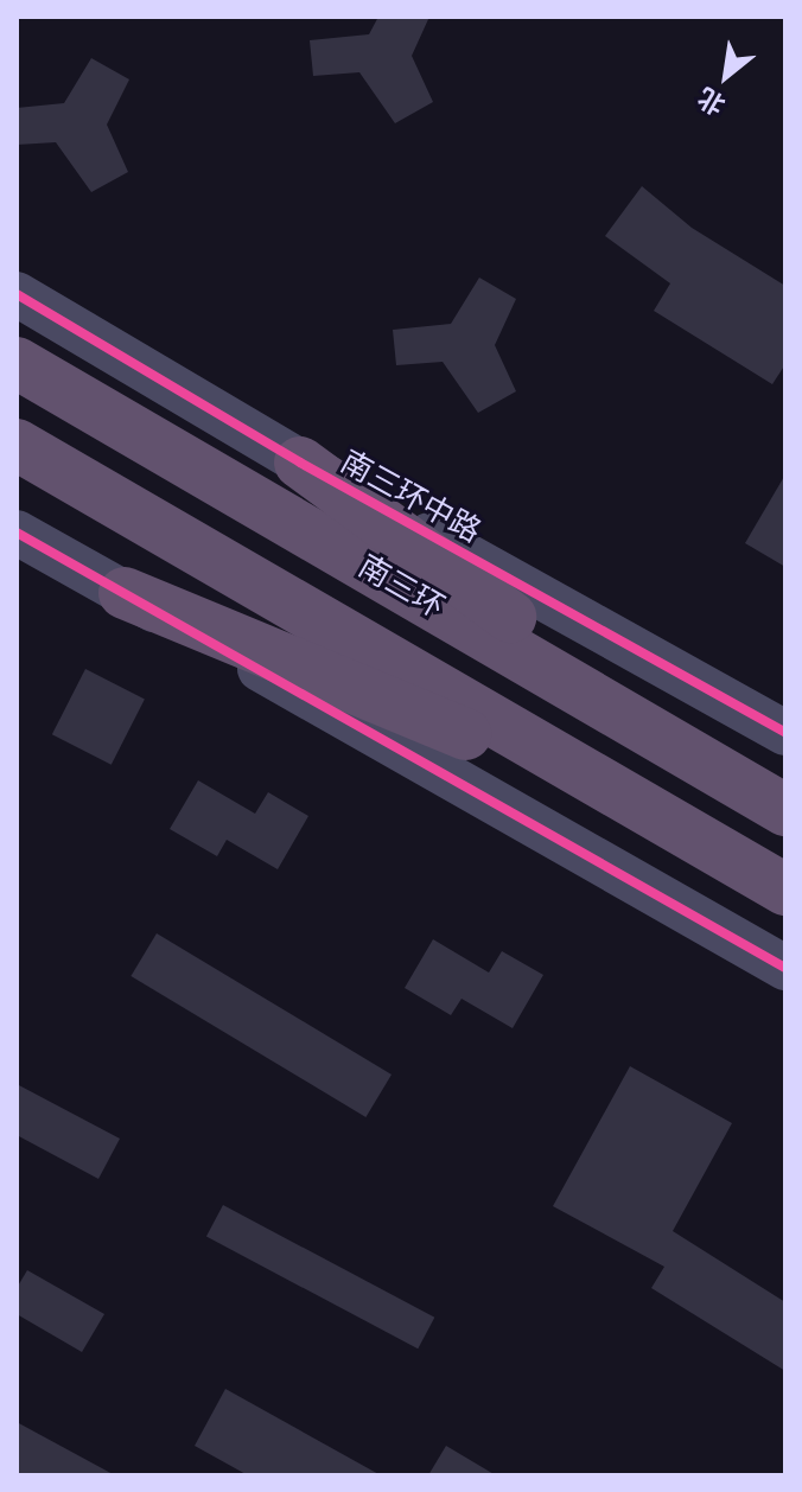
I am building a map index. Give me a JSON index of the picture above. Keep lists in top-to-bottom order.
{
  "streets": {
    "highway": ["南三环"],
    "street": ["南三环中路"]
  },
  "north": "bottom left"
}
